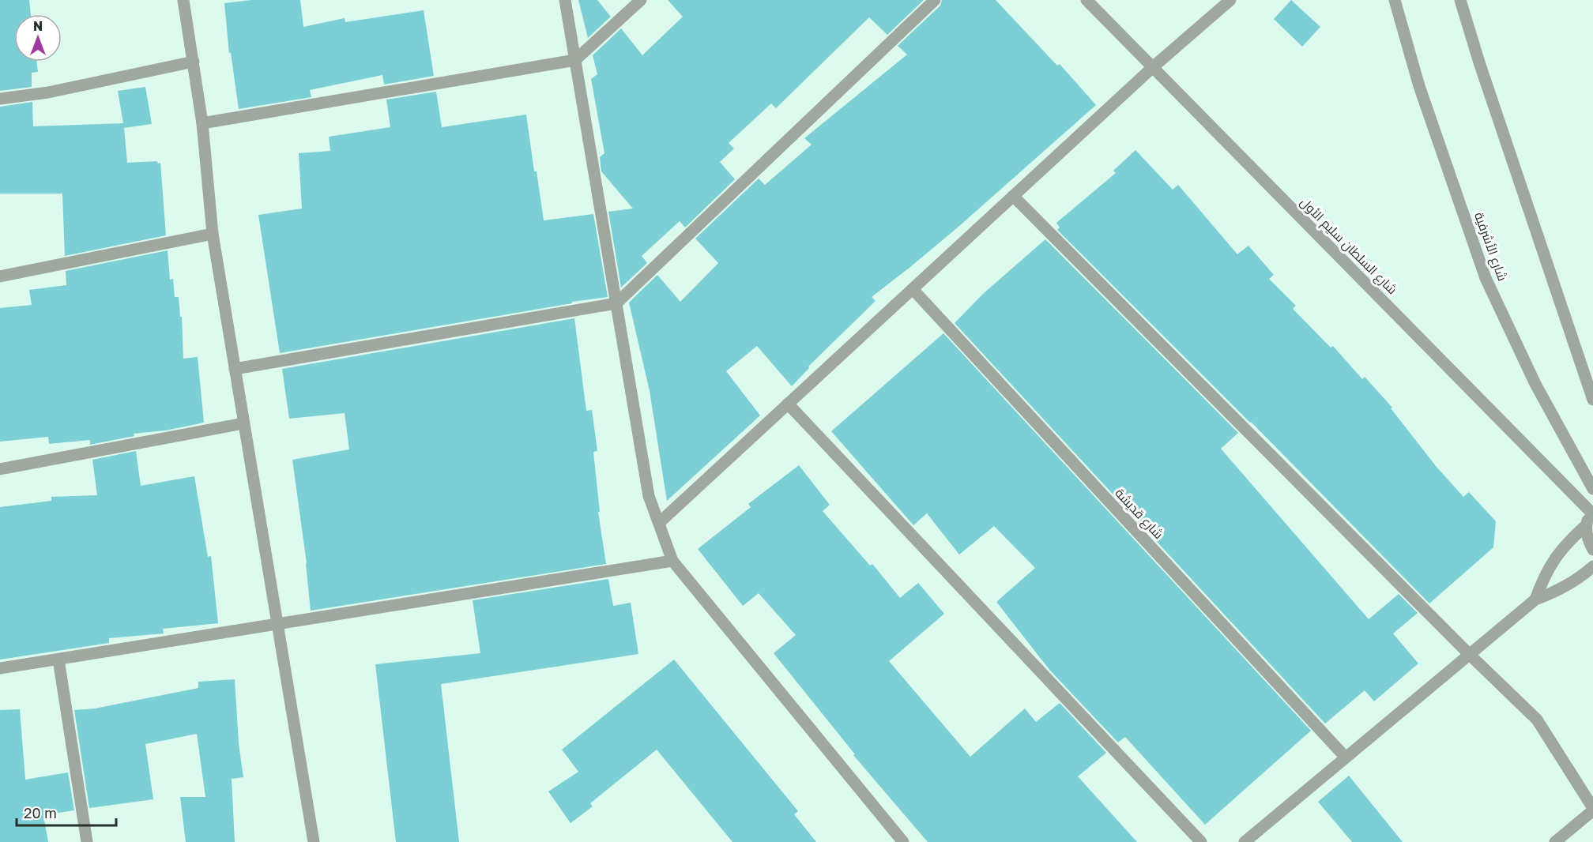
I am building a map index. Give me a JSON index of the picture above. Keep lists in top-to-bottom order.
{
  "streets": {
    "street": ["شارع السلطان سليم الأول", "شارع الأشرفية", "شارع قديشة"]
  },
  "scale_bar": "20 m",
  "north": "top"
}
